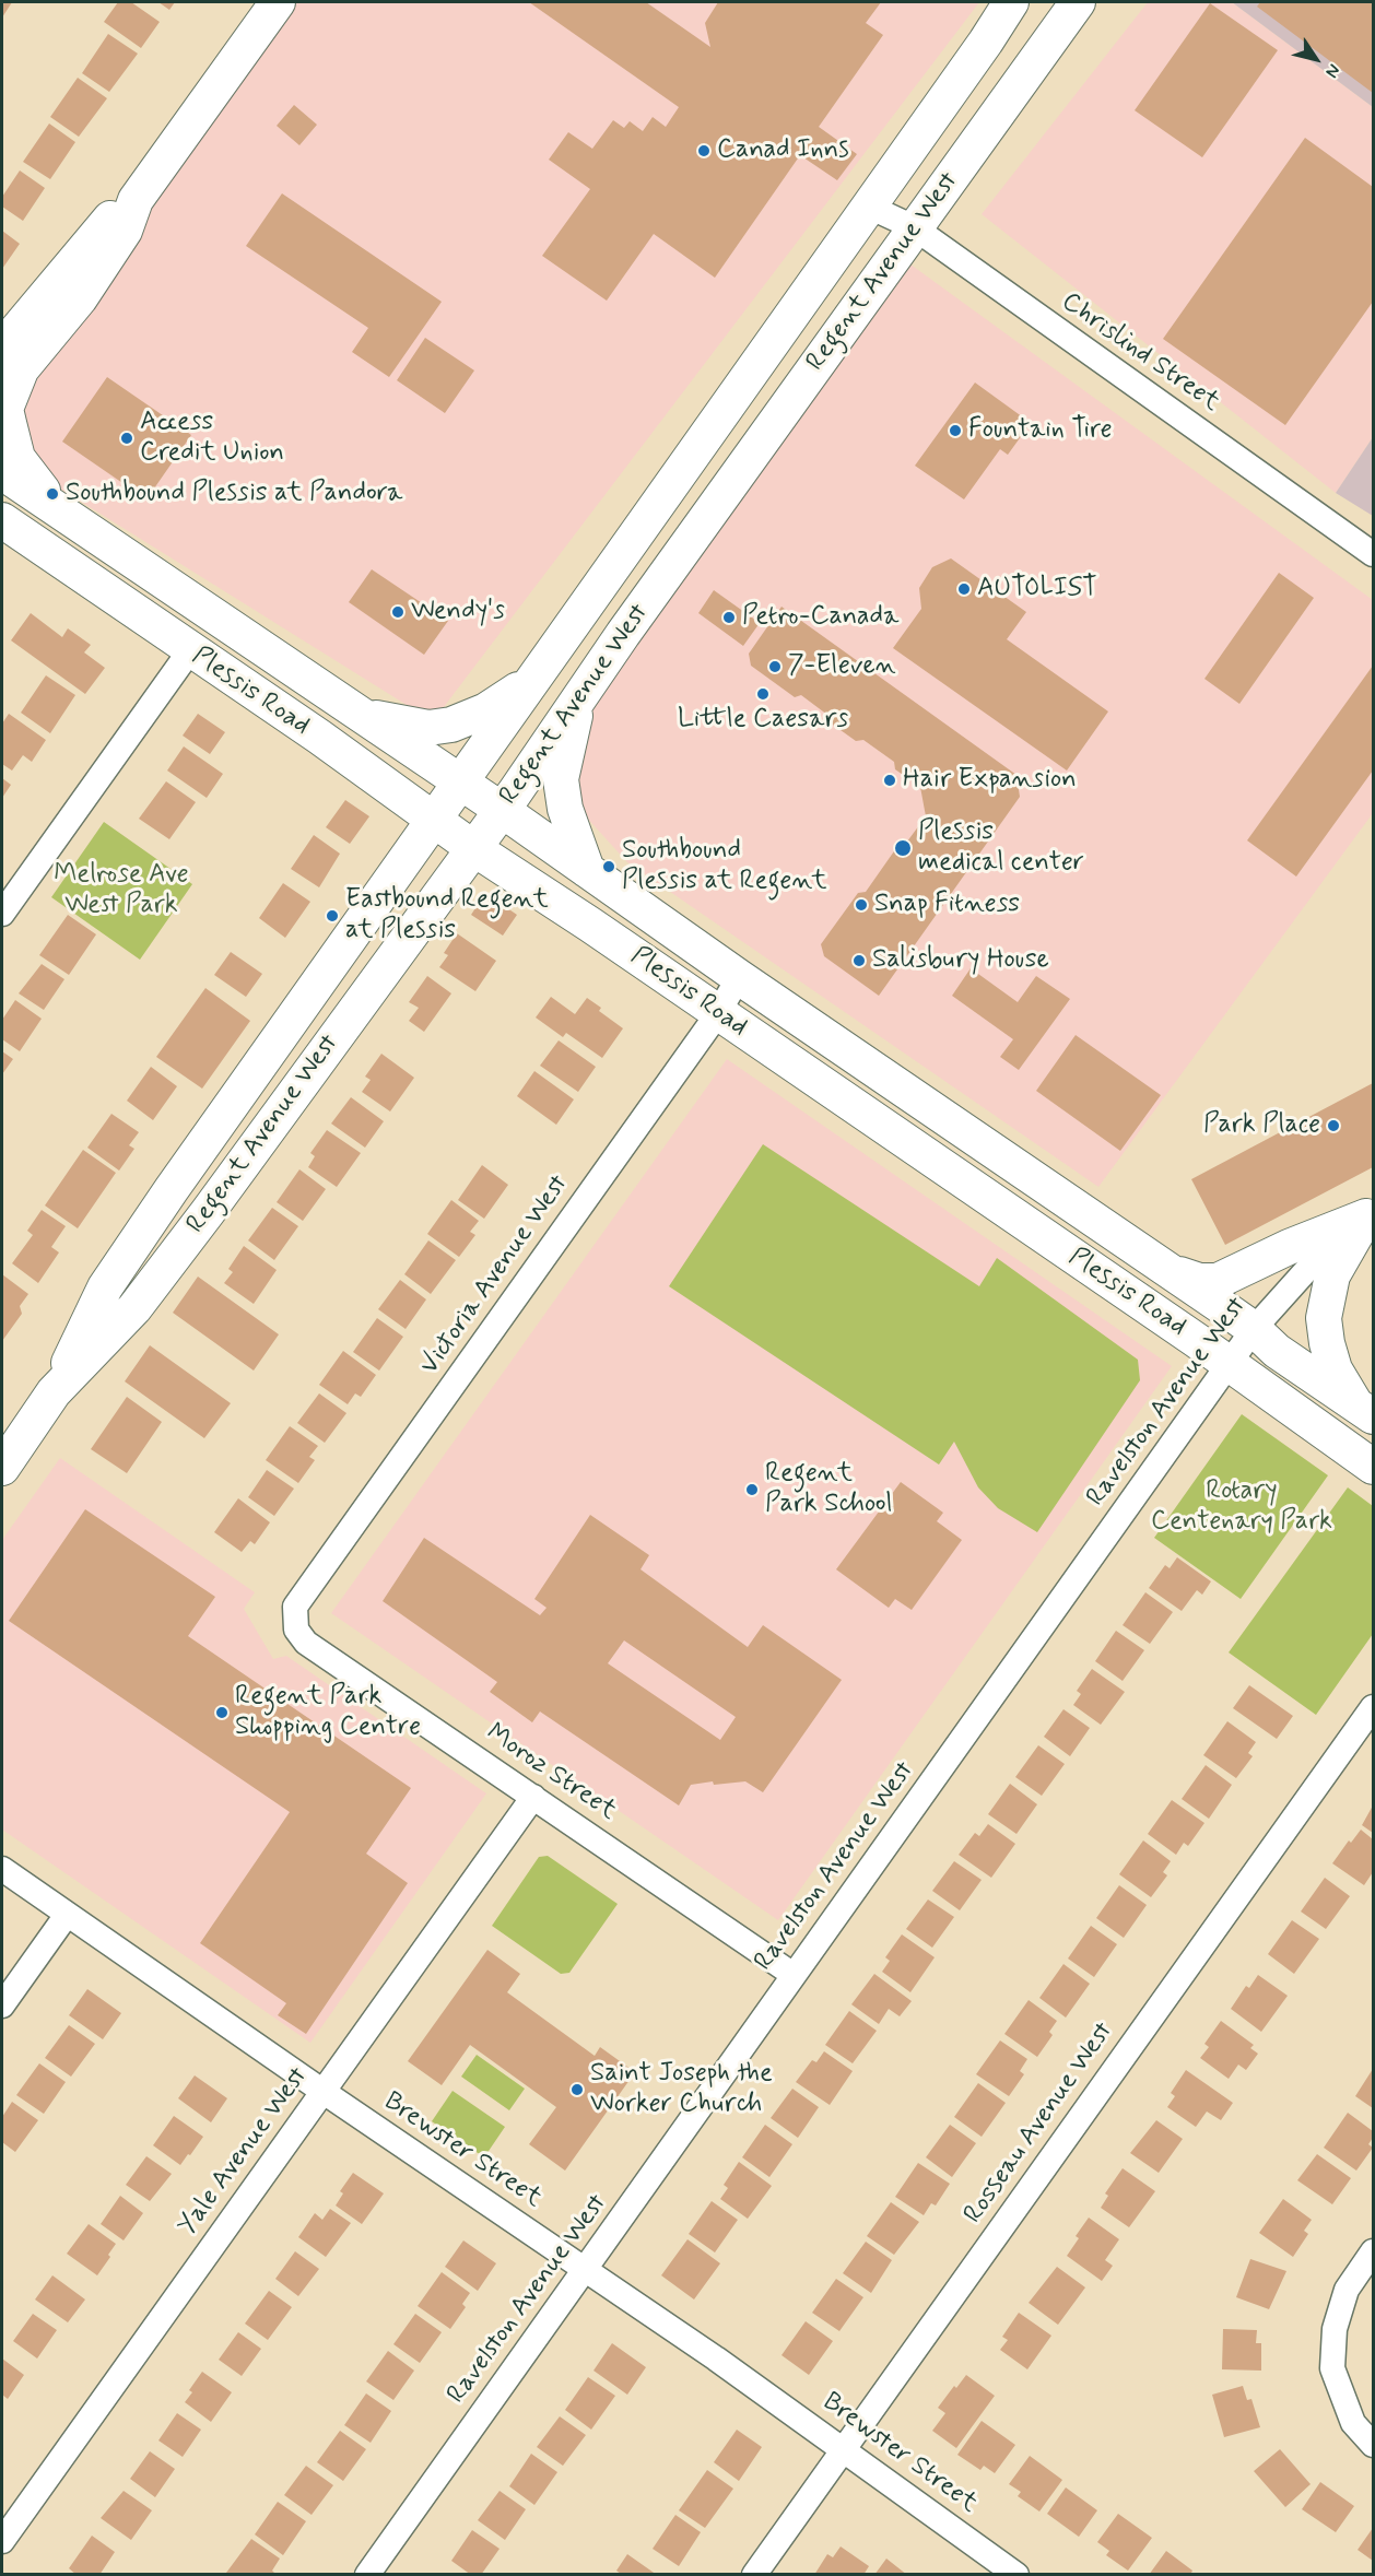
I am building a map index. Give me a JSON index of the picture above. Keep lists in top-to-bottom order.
{
  "streets": {
    "main road": ["Regent Avenue West", "Plessis Road"],
    "street": [
      "Chrislind Street",
      "Victoria Avenue West",
      "Ravelston Avenue West",
      "Moroz Street",
      "Rosseau Avenue West",
      "Brewster Street",
      "Yale Avenue West"
    ]
  },
  "crossings": [
    ["Regent Avenue West", "Chrislind Street"],
    ["Regent Avenue West", "Plessis Road"],
    ["Plessis Road", "Victoria Avenue West"],
    ["Plessis Road", "Ravelston Avenue West"],
    ["Victoria Avenue West", "Moroz Street"],
    ["Ravelston Avenue West", "Moroz Street"],
    ["Ravelston Avenue West", "Brewster Street"],
    ["Moroz Street", "Yale Avenue West"],
    ["Rosseau Avenue West", "Brewster Street"],
    ["Brewster Street", "Yale Avenue West"]
  ],
  "parks": ["Melrose Ave West Park", "Rotary Centenary Park"],
  "places": [
    "Canad Inns",
    "Fountain Tire",
    "Access Credit Union",
    "Southbound Plessis at Pandora",
    "AUTOLIST",
    "Wendy's",
    "Petro-Canada",
    "7-Eleven",
    "Little Caesars",
    "Hair Expansion",
    "Plessis medical center",
    "Southbound Plessis at Regent",
    "Snap Fitness",
    "Eastbound Regent at Plessis",
    "Salisbury House",
    "Park Place",
    "Regent Park School",
    "Regent Park Shopping Centre",
    "Saint Joseph the Worker Church"
  ],
  "north": "bottom right"
}
